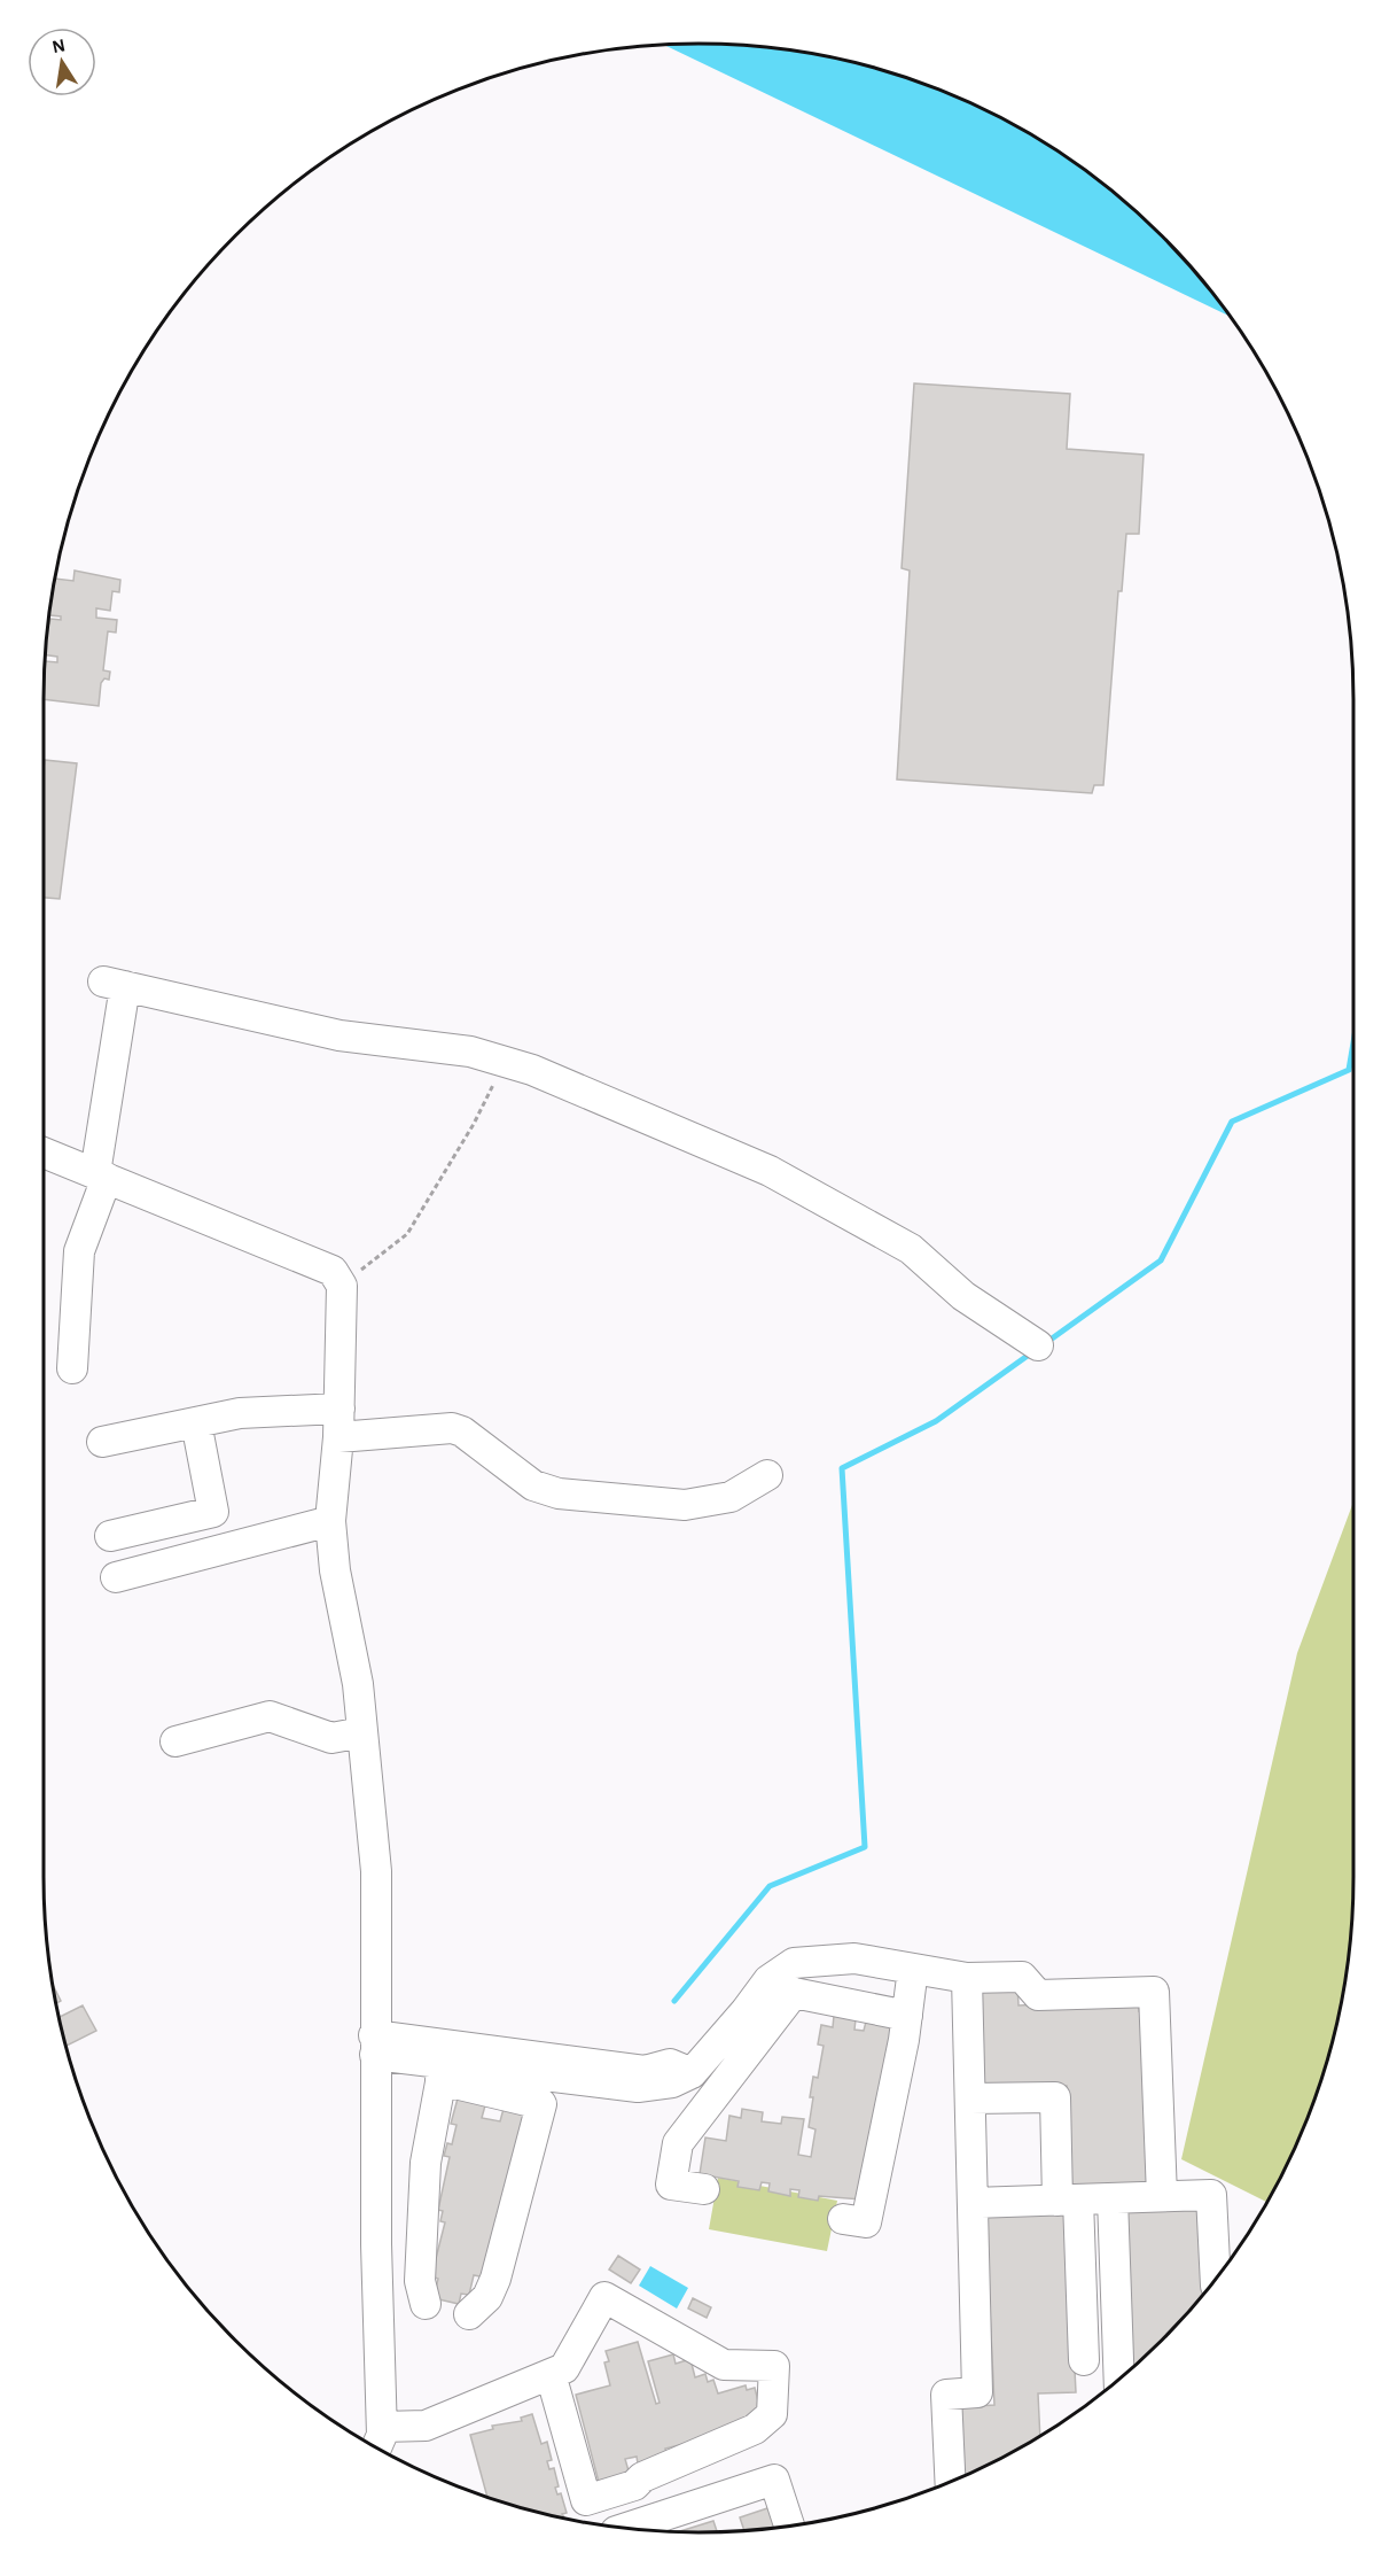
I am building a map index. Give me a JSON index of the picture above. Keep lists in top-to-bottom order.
{
  "north": "top"
}
